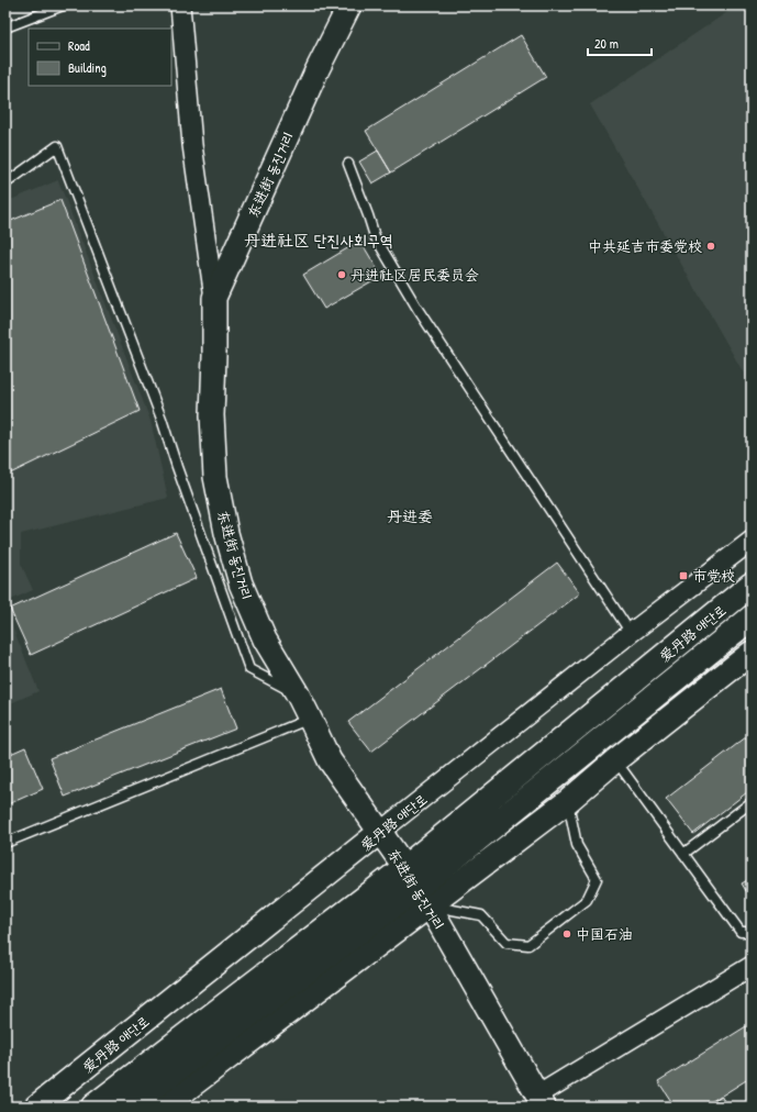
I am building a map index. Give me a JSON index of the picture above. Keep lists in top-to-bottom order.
{
  "streets": {
    "main road": ["爱丹路 애단로"],
    "street": ["东进街 동진거리"]
  },
  "crossings": [
    ["东进街 동진거리", "爱丹路 애단로"]
  ],
  "districts": ["丹进社区 단진사회구역", "丹进委"],
  "places": {
    "other": ["中共延吉市委党校", "丹进社区居民委员会", "中国石油"],
    "transit": ["市党校"]
  },
  "legend": ["Road", "Building"],
  "scale_bar": "20 m"
}
